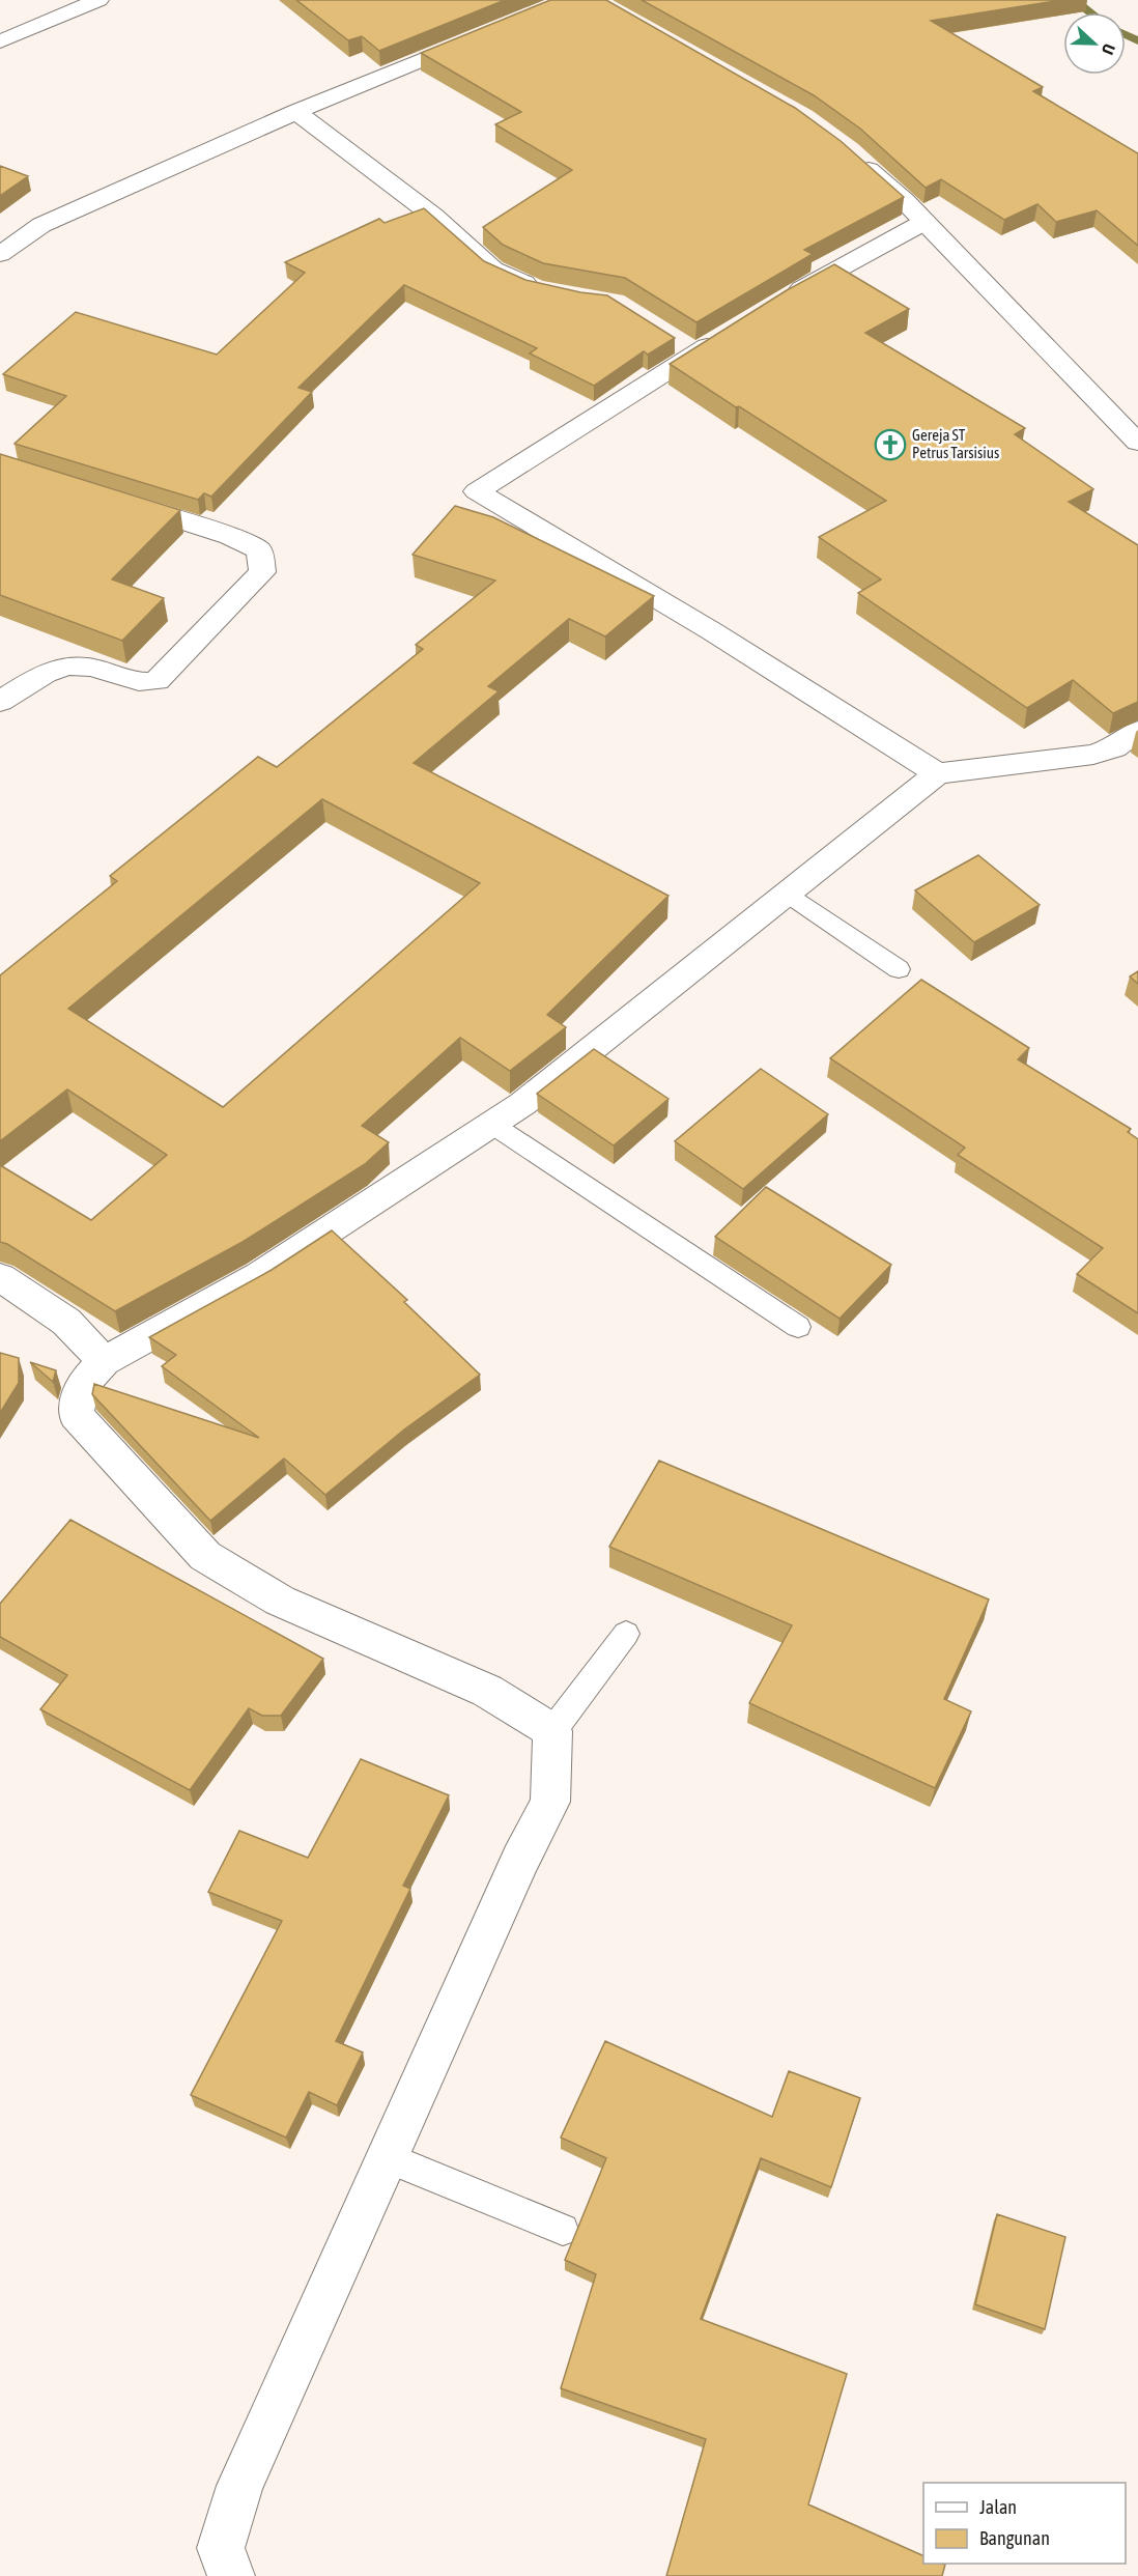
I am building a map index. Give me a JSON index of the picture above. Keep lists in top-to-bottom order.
{
  "places": {
    "church": ["Gereja ST Petrus Tarsisius"]
  },
  "legend": ["Jalan", "Bangunan"],
  "north": "right"
}
